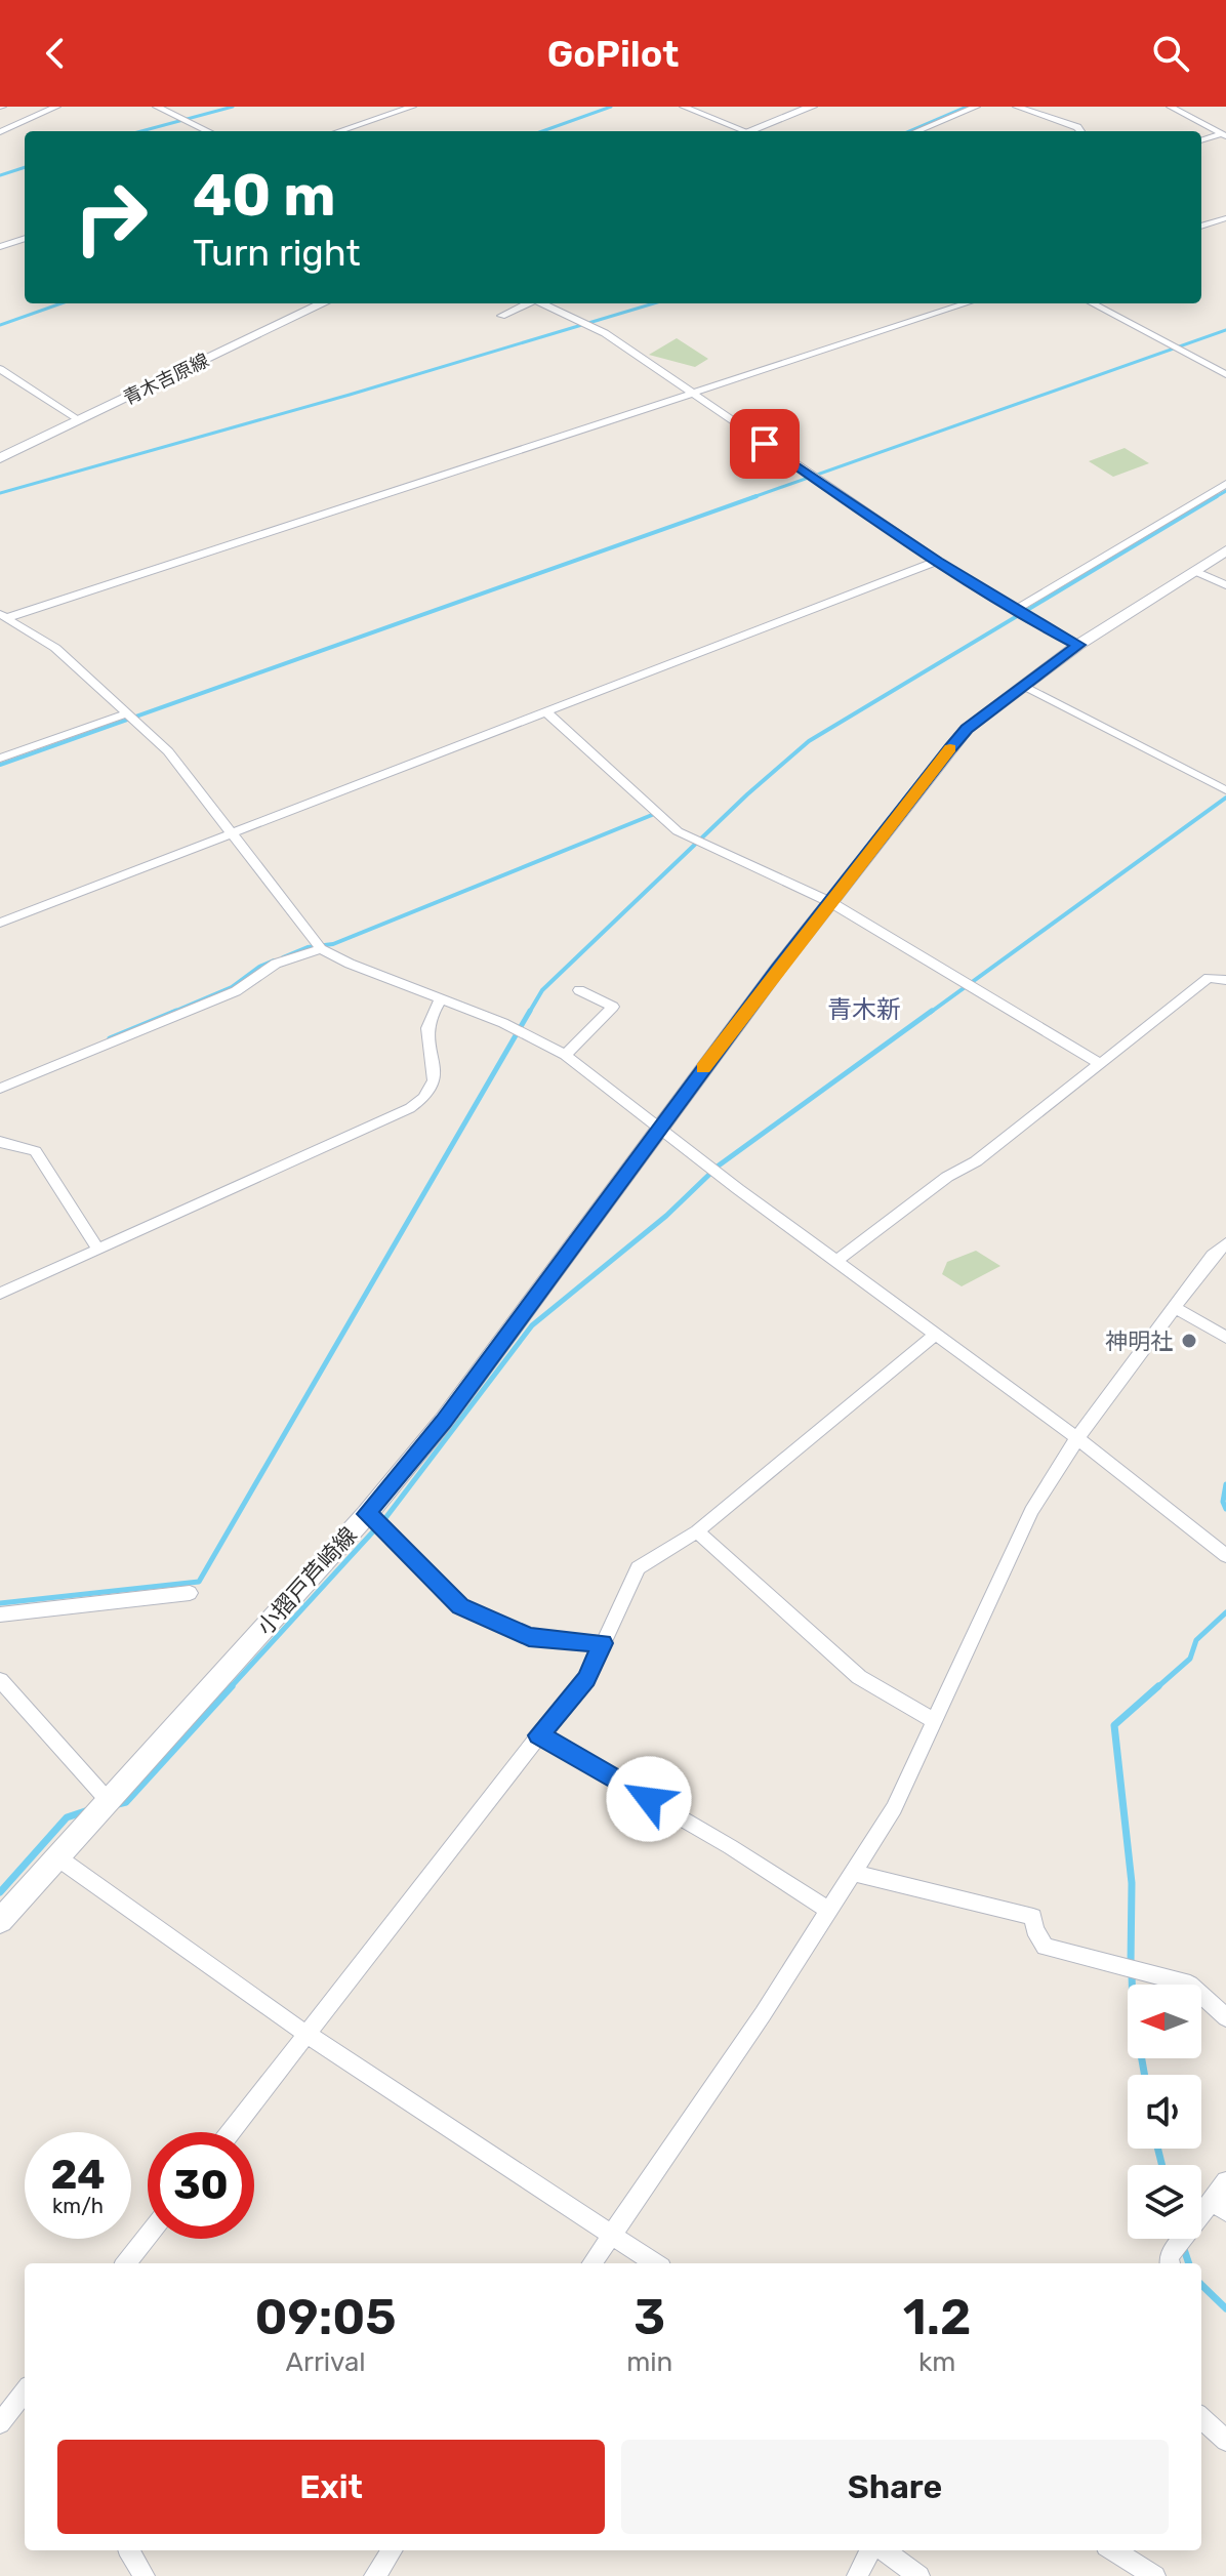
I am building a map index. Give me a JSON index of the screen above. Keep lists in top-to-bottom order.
{
  "streets": {
    "main road": ["青木吉原線", "小摺戸芦崎線"]
  },
  "districts": ["青木新"],
  "places": ["神明社"],
  "north": "left",
  "page": {
    "header": "GoPilot",
    "turn": ["40 m", "Turn right"],
    "speed": "24 km/h",
    "limit": "30",
    "eta": [
      "09:05",
      "Arrival",
      "3",
      "min",
      "1.2",
      "km"
    ],
    "buttons": ["Exit", "Share"]
  }
}
